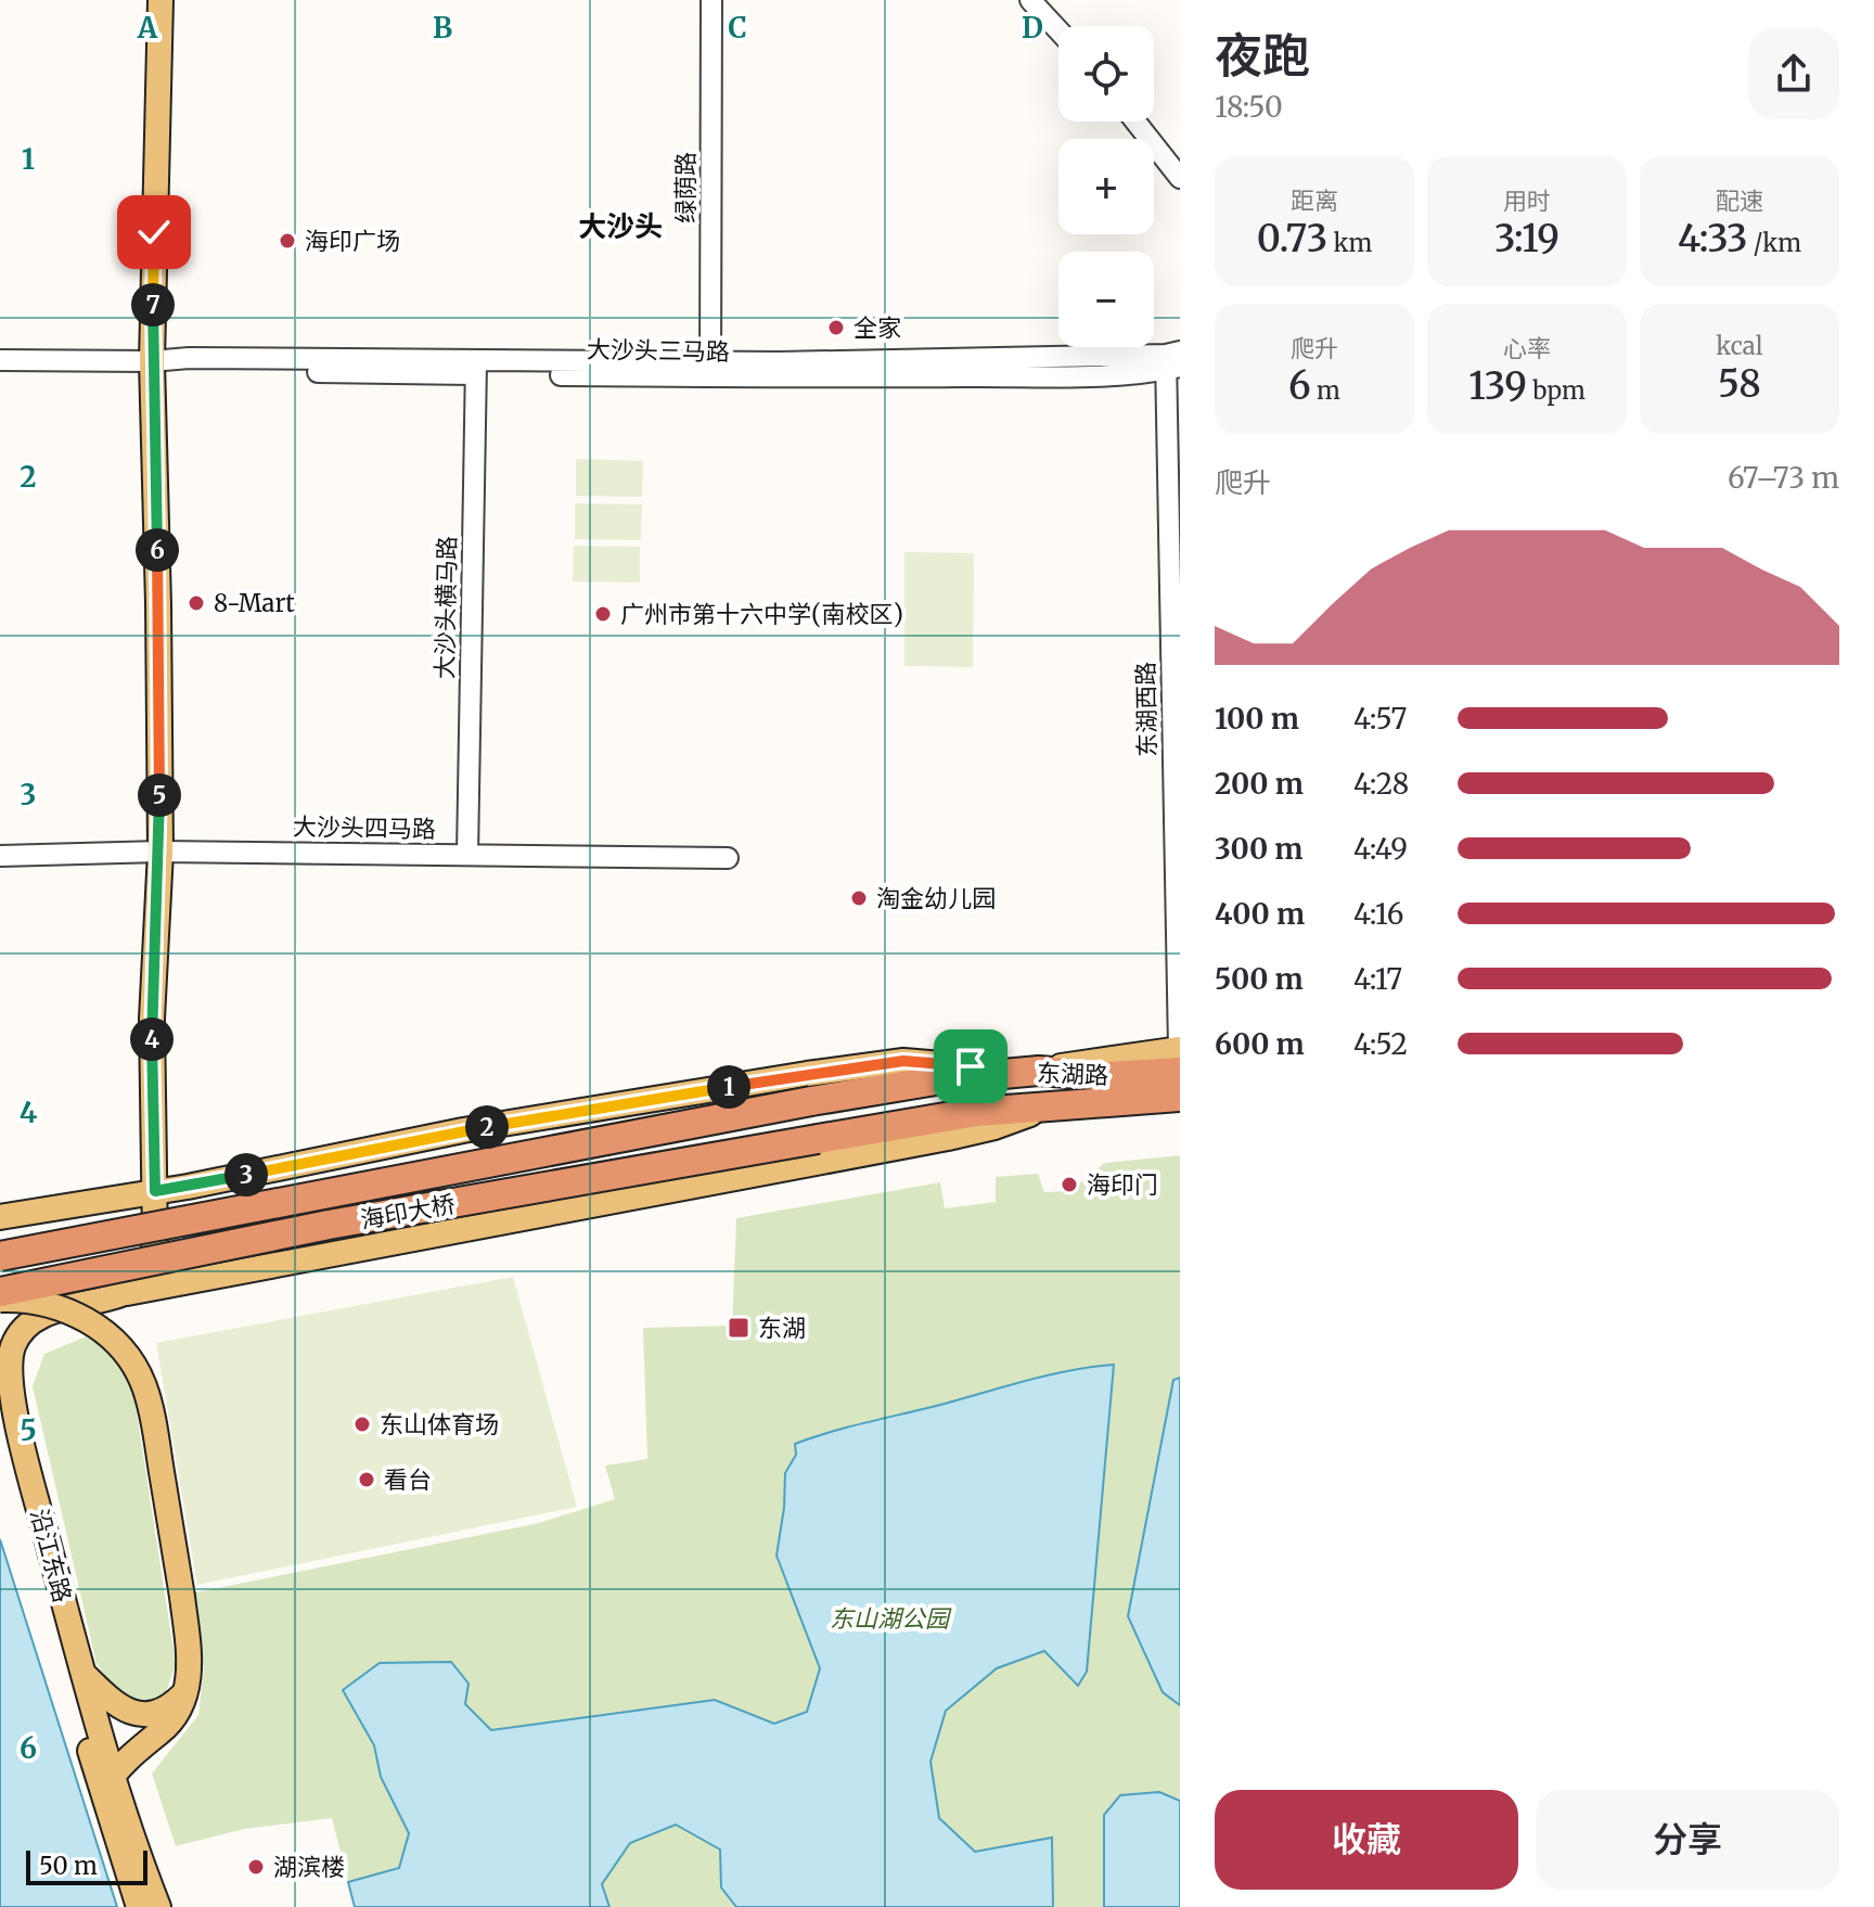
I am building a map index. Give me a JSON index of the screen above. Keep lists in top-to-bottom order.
{
  "streets": {
    "highway": ["东湖路", "海印大桥"],
    "main road": ["沿江东路"],
    "street": [
      "绿荫路",
      "大沙头三马路",
      "大沙头横马路",
      "东湖西路",
      "大沙头四马路"
    ]
  },
  "crossings": [
    ["绿荫路", "大沙头三马路"],
    ["大沙头三马路", "大沙头横马路"],
    ["大沙头三马路", "东湖西路"],
    ["大沙头横马路", "大沙头四马路"],
    ["东湖路", "海印大桥"]
  ],
  "districts": ["大沙头"],
  "parks": ["东山湖公园"],
  "places": {
    "other": [
      "海印广场",
      "全家",
      "8-Mart",
      "广州市第十六中学(南校区)",
      "淘金幼儿园",
      "海印门",
      "东山体育场",
      "看台",
      "湖滨楼"
    ],
    "transit": ["东湖"]
  },
  "scale_bar": "50 m",
  "page": {
    "heading": ["夜跑", "18:50"],
    "map_buttons": ["+", "−"],
    "stats": [
      ["距离", "0.73 km"],
      ["用时", "3:19"],
      ["配速", "4:33 /km"],
      ["爬升", "6 m"],
      ["心率", "139 bpm"],
      ["kcal", "58"]
    ],
    "pins": [
      "7",
      "6",
      "5",
      "4",
      "1",
      "2",
      "3"
    ],
    "chart": ["爬升", "67–73 m"],
    "list": [
      {
        "name": "100 m",
        "note": "4:57"
      },
      {
        "name": "200 m",
        "note": "4:28"
      },
      {
        "name": "300 m",
        "note": "4:49"
      },
      {
        "name": "400 m",
        "note": "4:16"
      },
      {
        "name": "500 m",
        "note": "4:17"
      },
      {
        "name": "600 m",
        "note": "4:52"
      }
    ],
    "buttons": ["收藏", "分享"],
    "scale": "50 m"
  },
  "grid": {
    "columns": [
      "A",
      "B",
      "C",
      "D"
    ],
    "rows": [
      "1",
      "2",
      "3",
      "4",
      "5",
      "6"
    ]
  }
}
